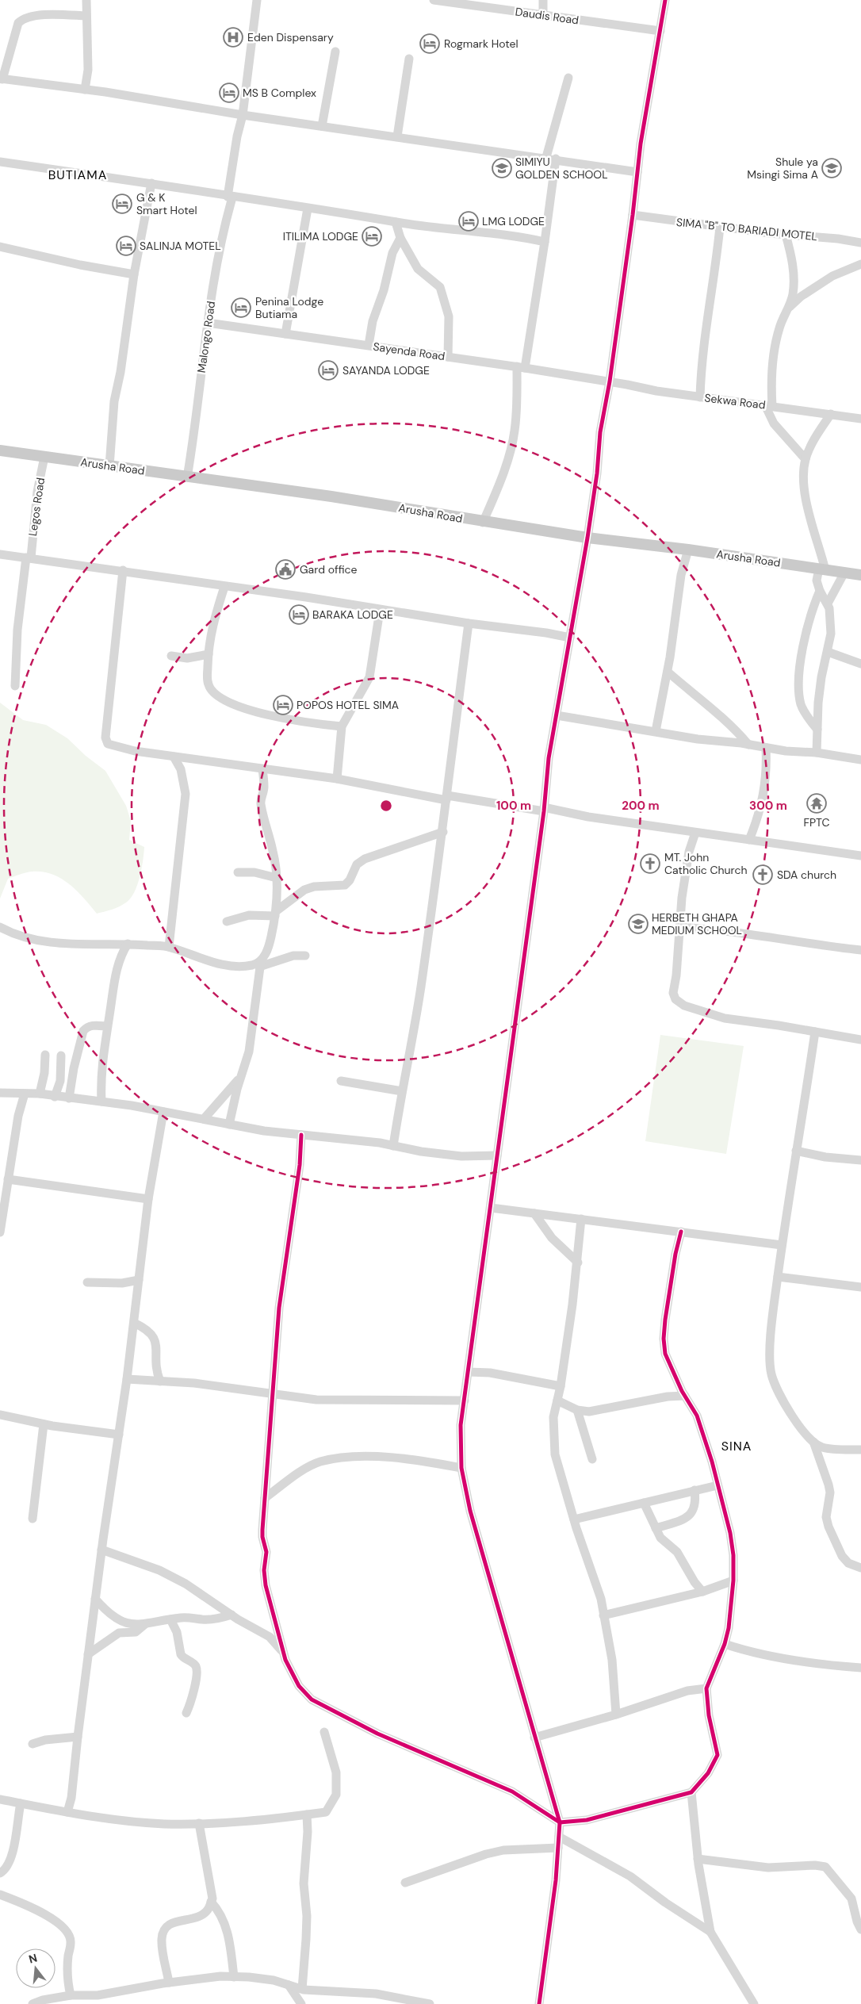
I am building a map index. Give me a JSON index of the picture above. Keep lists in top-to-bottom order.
{
  "streets": {
    "main road": ["Arusha Road"],
    "street": [
      "Daudis Road",
      "SIMA \"B\" TO BARIADI MOTEL",
      "Malongo Road",
      "Sayenda Road",
      "Sekwa Road",
      "Legos Road"
    ]
  },
  "crossings": [
    ["Malongo Road", "Sayenda Road"],
    ["Malongo Road", "Arusha Road"],
    ["Sayenda Road", "Sekwa Road"],
    ["Arusha Road", "Legos Road"]
  ],
  "districts": ["BUTIAMA", "SINA"],
  "places": {
    "hospital": ["Eden Dispensary"],
    "hotel": [
      "Rogmark Hotel",
      "MS B Complex",
      "G & K Smart Hotel",
      "LMG LODGE",
      "ITILIMA LODGE",
      "SALINJA MOTEL",
      "Penina Lodge Butiama",
      "SAYANDA LODGE",
      "BARAKA LODGE",
      "POPOS HOTEL SIMA"
    ],
    "school or university": ["SIMIYU GOLDEN SCHOOL", "Shule ya Msingi Sima A", "HERBETH GHAPA MEDIUM SCHOOL"],
    "public building": ["Gard office"],
    "temple": ["FPTC"],
    "church": ["MT. John Catholic Church", "SDA church"]
  },
  "north": "top",
  "rings": ["100 m", "200 m", "300 m"]
}
